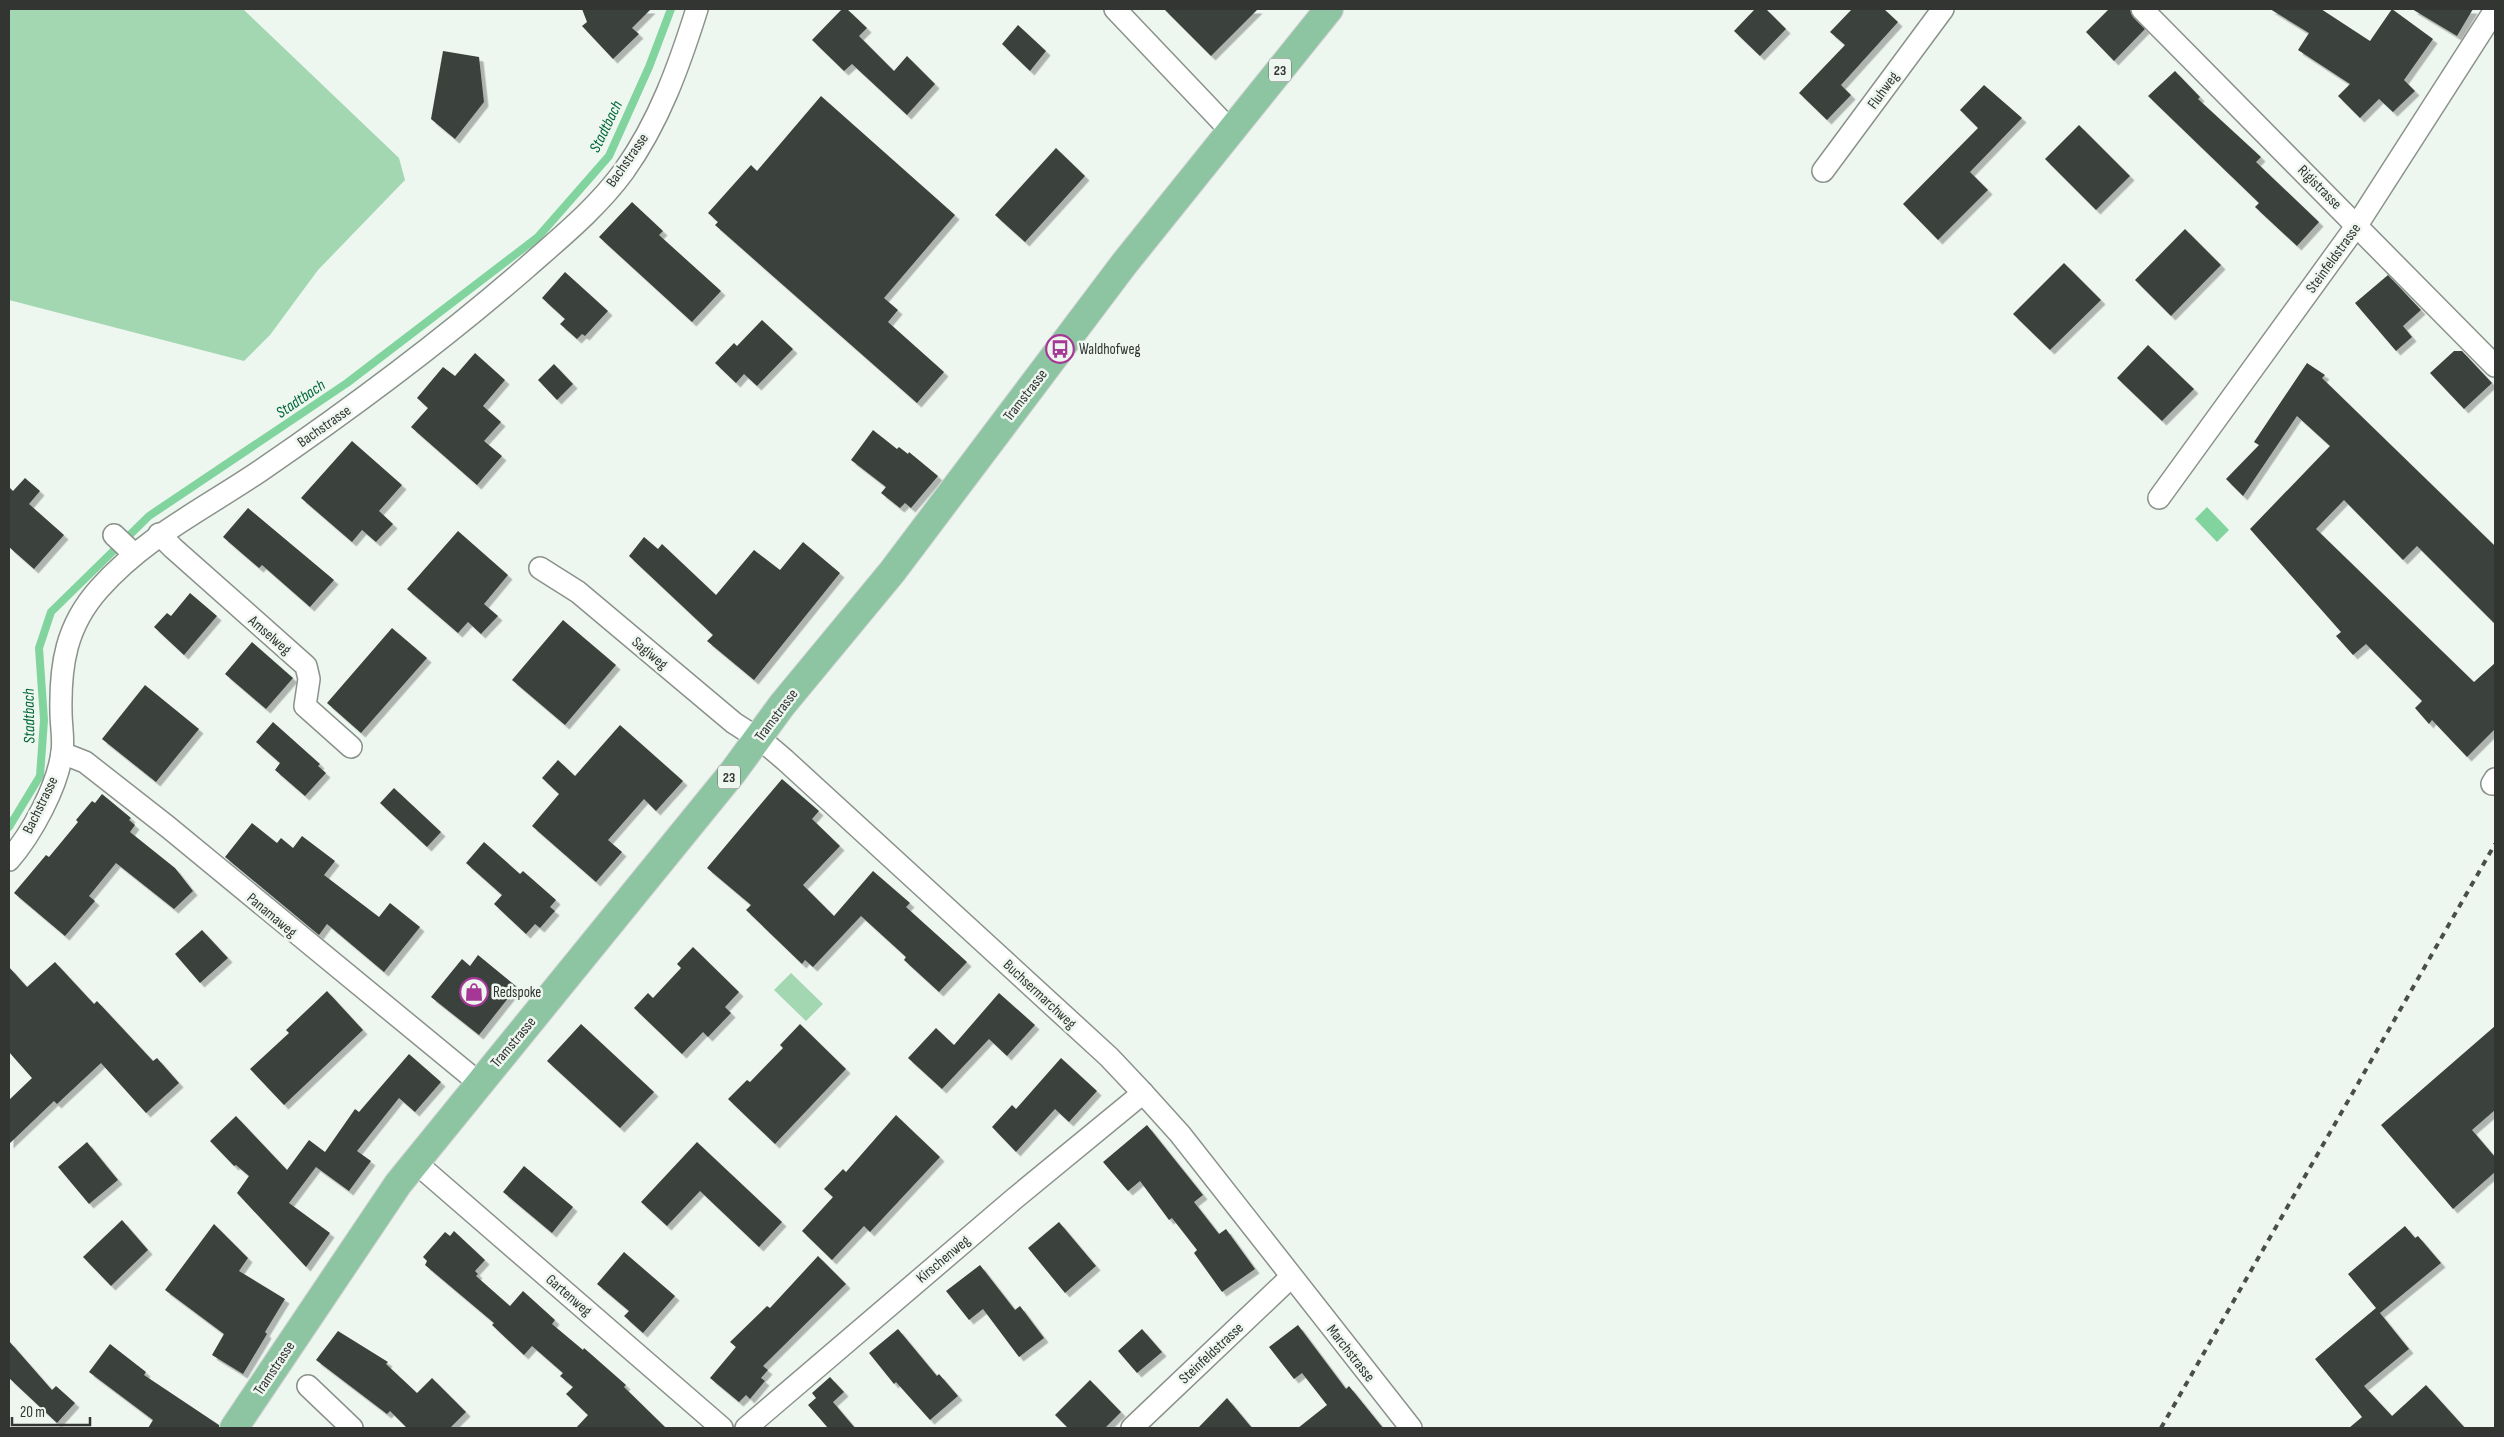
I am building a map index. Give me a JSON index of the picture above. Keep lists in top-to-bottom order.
{
  "streets": {
    "main road": ["23", "Tramstrasse"],
    "street": [
      "Fluhweg",
      "Bachstrasse",
      "Rigistrasse",
      "Steinfeldstrasse",
      "Amselweg",
      "Sagiweg",
      "Panamaweg",
      "Buchsermarchweg",
      "Kirschenweg",
      "Gartenweg",
      "Marchstrasse"
    ]
  },
  "crossings": [
    ["Bachstrasse", "Amselweg"],
    ["Bachstrasse", "Panamaweg"],
    ["Rigistrasse", "Steinfeldstrasse"],
    ["Steinfeldstrasse", "Buchsermarchweg"],
    ["Steinfeldstrasse", "Marchstrasse"],
    ["Tramstrasse", "Sagiweg"],
    ["Tramstrasse", "Panamaweg"],
    ["Tramstrasse", "Buchsermarchweg"],
    ["Tramstrasse", "Gartenweg"],
    ["Sagiweg", "Buchsermarchweg"],
    ["Buchsermarchweg", "Kirschenweg"],
    ["Buchsermarchweg", "Marchstrasse"]
  ],
  "water": ["Stadtbach"],
  "places": {
    "bus stop": ["Waldhofweg"],
    "shop": ["Redspoke"]
  },
  "scale_bar": "20 m"
}
